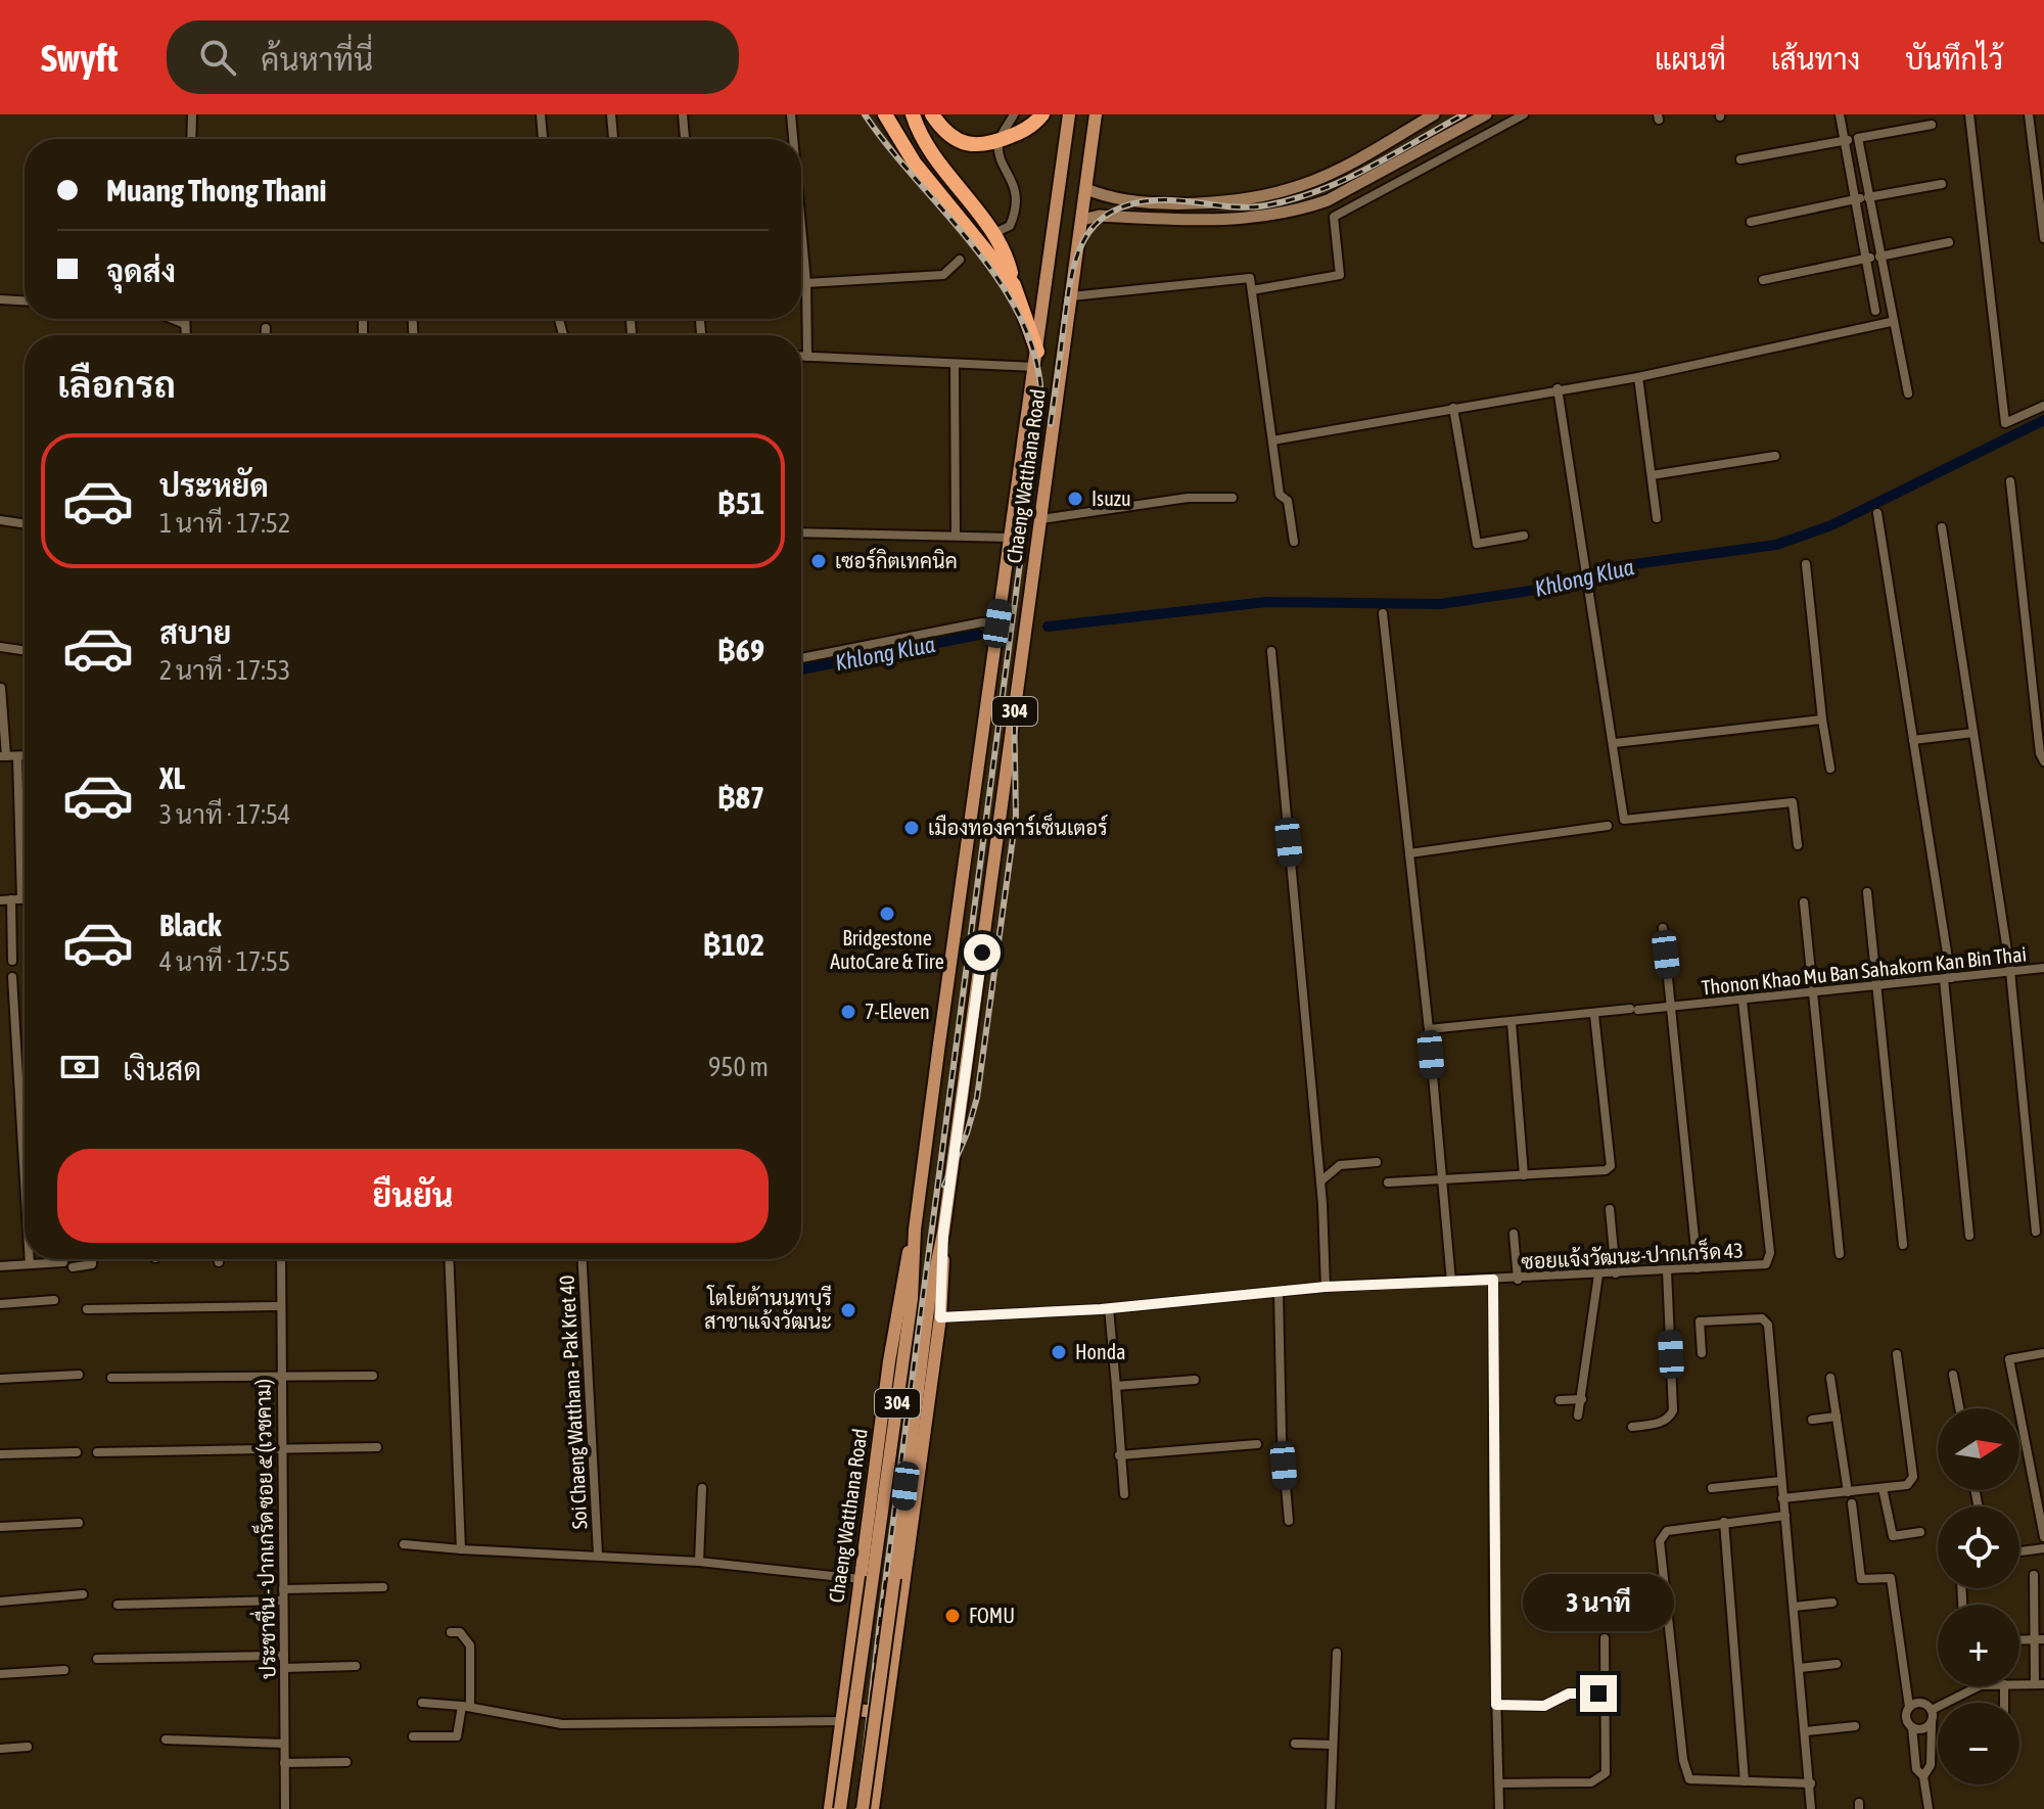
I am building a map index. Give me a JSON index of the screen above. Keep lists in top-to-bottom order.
{
  "streets": {
    "main road": ["Chaeng Watthana Road", "304"],
    "street": [
      "Thonon Khao Mu Ban Sahakorn Kan Bin Thai",
      "ซอยแจ้งวัฒนะ-ปากเกร็ด 43",
      "Soi Chaeng Watthana - Pak Kret 40",
      "ประชาชื่น - ปากเกร็ด ซอย ๕ (เวชคาม)"
    ]
  },
  "crossings": [
    ["Chaeng Watthana Road", "ซอยแจ้งวัฒนะ-ปากเกร็ด 43"],
    ["Chaeng Watthana Road", "Soi Chaeng Watthana - Pak Kret 40"],
    ["Thonon Khao Mu Ban Sahakorn Kan Bin Thai", "ซอยแจ้งวัฒนะ-ปากเกร็ด 43"]
  ],
  "water": ["Khlong Klua"],
  "places": [
    "Isuzu",
    "เซอร์กิตเทคนิค",
    "เมืองทองคาร์เซ็นเตอร์",
    "Bridgestone AutoCare & Tire",
    "7-Eleven",
    "โตโยต้านนทบุรี สาขาแจ้งวัฒนะ",
    "Honda",
    "FOMU"
  ],
  "north": "right",
  "page": {
    "header": "Swyft",
    "search": "ค้นหาที่นี่",
    "nav": ["แผนที่", "เส้นทาง", "บันทึกไว้"],
    "banner": ["Muang Thong Thani", "จุดส่ง"],
    "heading": "เลือกรถ",
    "list": [
      {
        "name": "ประหยัด",
        "note": "1 นาที · 17:52",
        "value": "฿51"
      },
      {
        "name": "สบาย",
        "note": "2 นาที · 17:53",
        "value": "฿69"
      },
      {
        "name": "XL",
        "note": "3 นาที · 17:54",
        "value": "฿87"
      },
      {
        "name": "Black",
        "note": "4 นาที · 17:55",
        "value": "฿102"
      }
    ],
    "pay": ["เงินสด", "950 m"],
    "buttons": "ยืนยัน",
    "map_buttons": ["+", "−"],
    "bubble": "3 นาที"
  }
}
